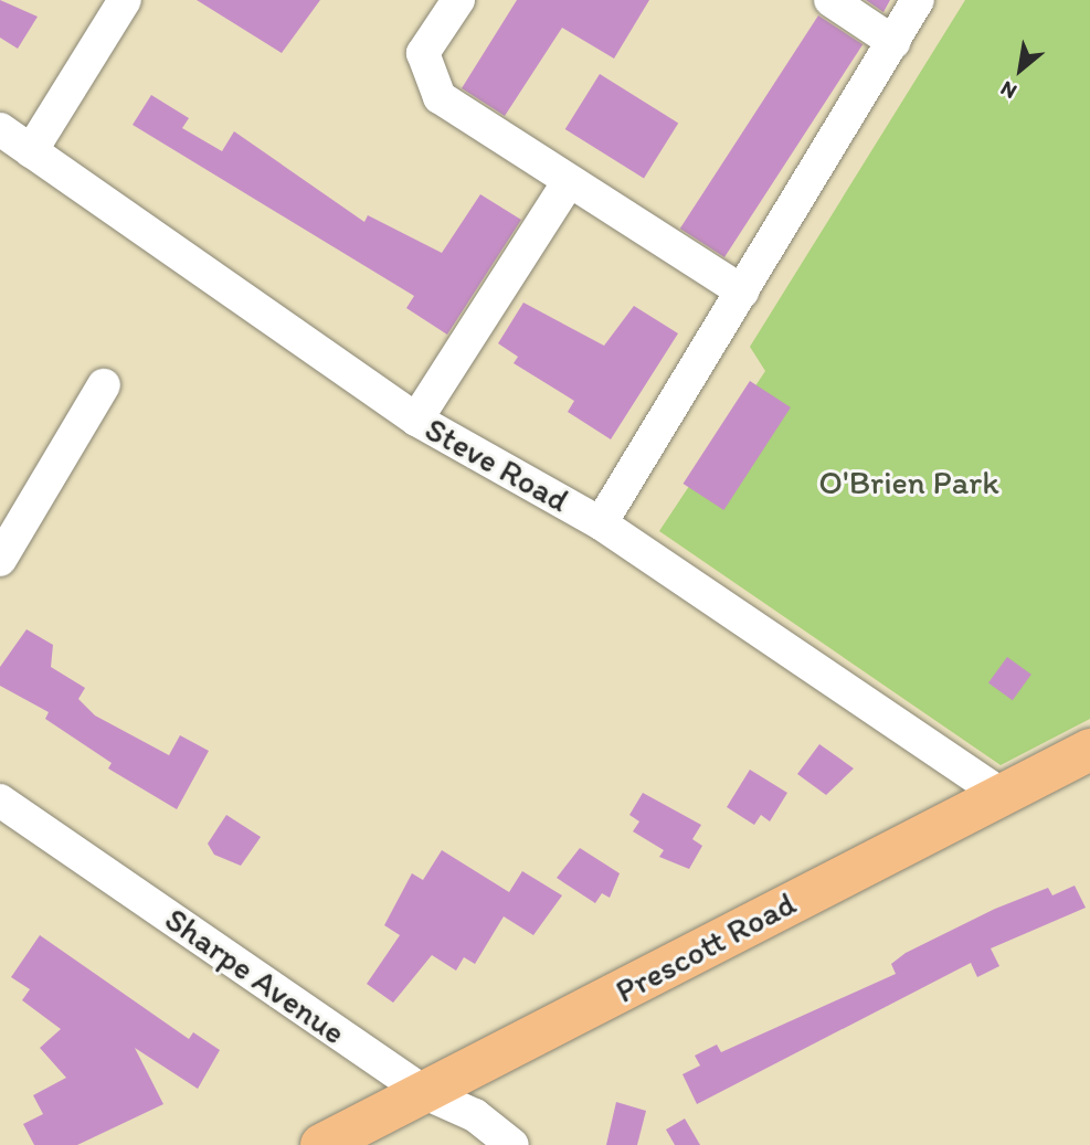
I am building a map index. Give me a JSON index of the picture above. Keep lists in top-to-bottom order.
{
  "streets": {
    "main road": ["Prescott Road"],
    "street": ["Steve Road", "Sharpe Avenue"]
  },
  "crossings": [
    ["Steve Road", "Prescott Road"],
    ["Prescott Road", "Sharpe Avenue"]
  ],
  "parks": ["O'Brien Park"],
  "north": "bottom left"
}
